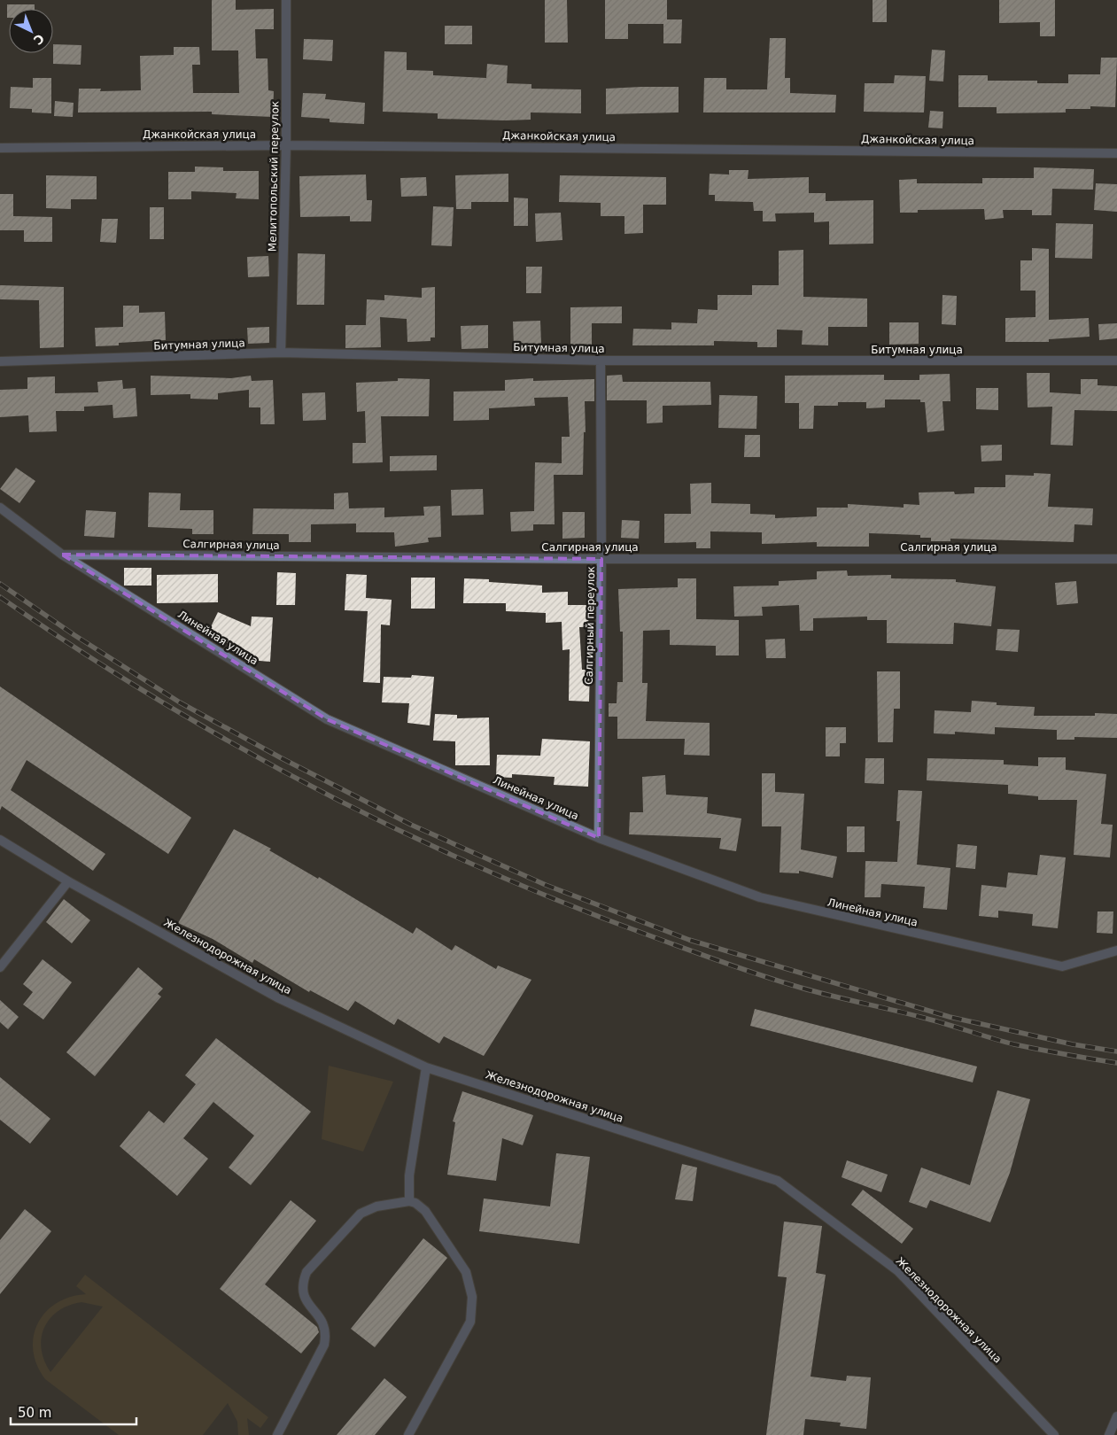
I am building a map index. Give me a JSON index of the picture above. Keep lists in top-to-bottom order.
{
  "streets": {
    "street": [
      "Джанкойская улица",
      "Мелитопольский переулок",
      "Битумная улица",
      "Салгирная улица",
      "Салгирный переулок",
      "Линейная улица",
      "Железнодорожная улица"
    ]
  },
  "crossings": [
    ["Джанкойская улица", "Мелитопольский переулок"],
    ["Мелитопольский переулок", "Битумная улица"],
    ["Битумная улица", "Салгирный переулок"],
    ["Салгирная улица", "Салгирный переулок"],
    ["Салгирная улица", "Линейная улица"],
    ["Салгирный переулок", "Линейная улица"]
  ],
  "scale_bar": "50 m",
  "north": "bottom right"
}
